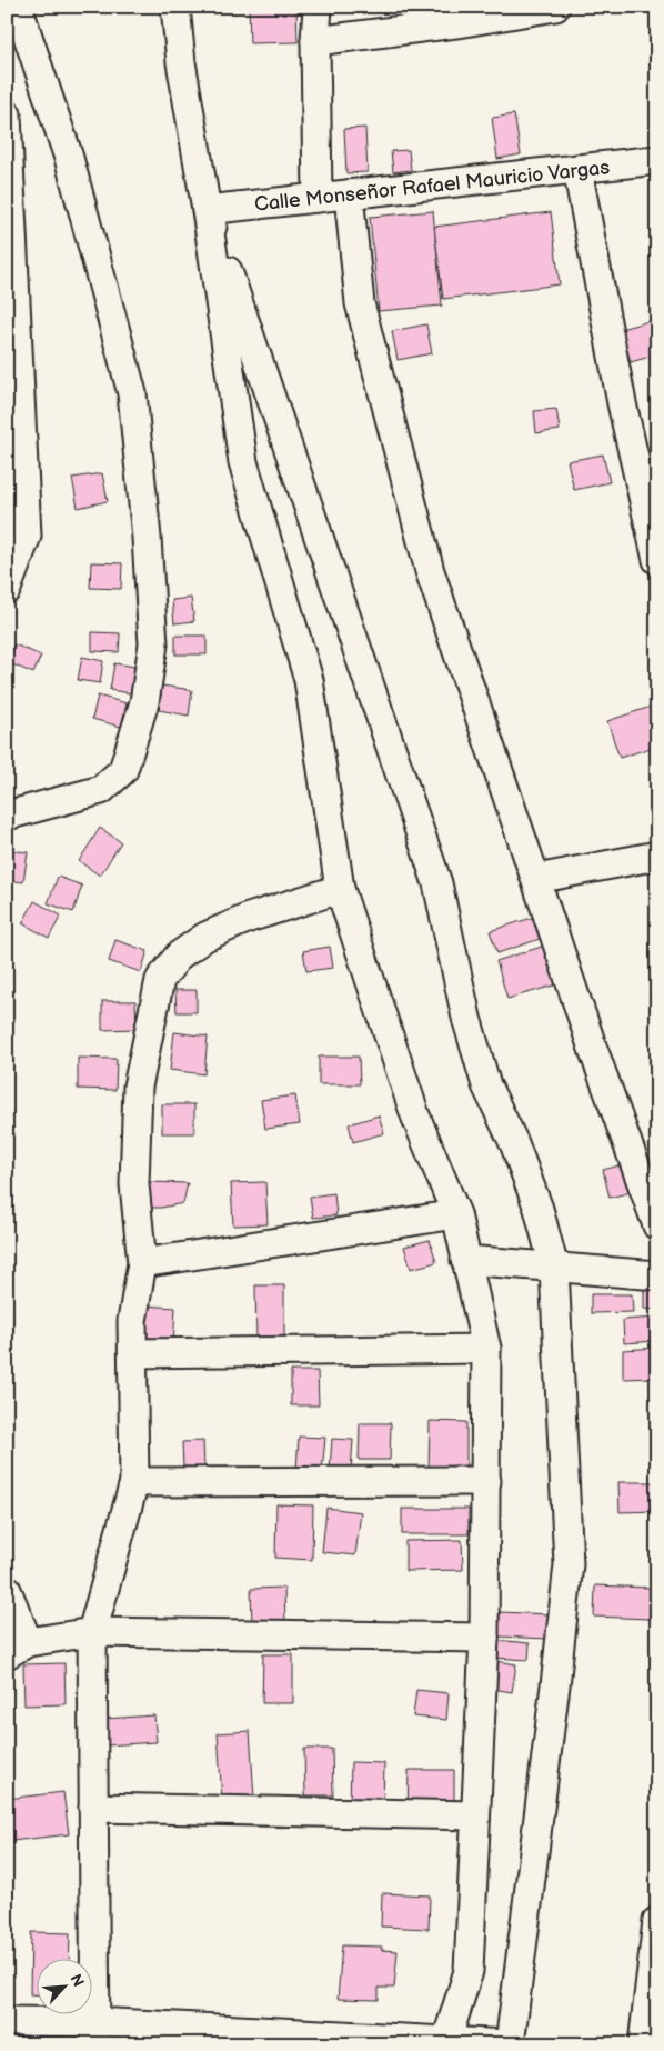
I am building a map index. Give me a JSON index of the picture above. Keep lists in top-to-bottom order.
{
  "streets": {
    "street": ["Calle Monseñor Rafael Mauricio Vargas"]
  },
  "north": "top right"
}
